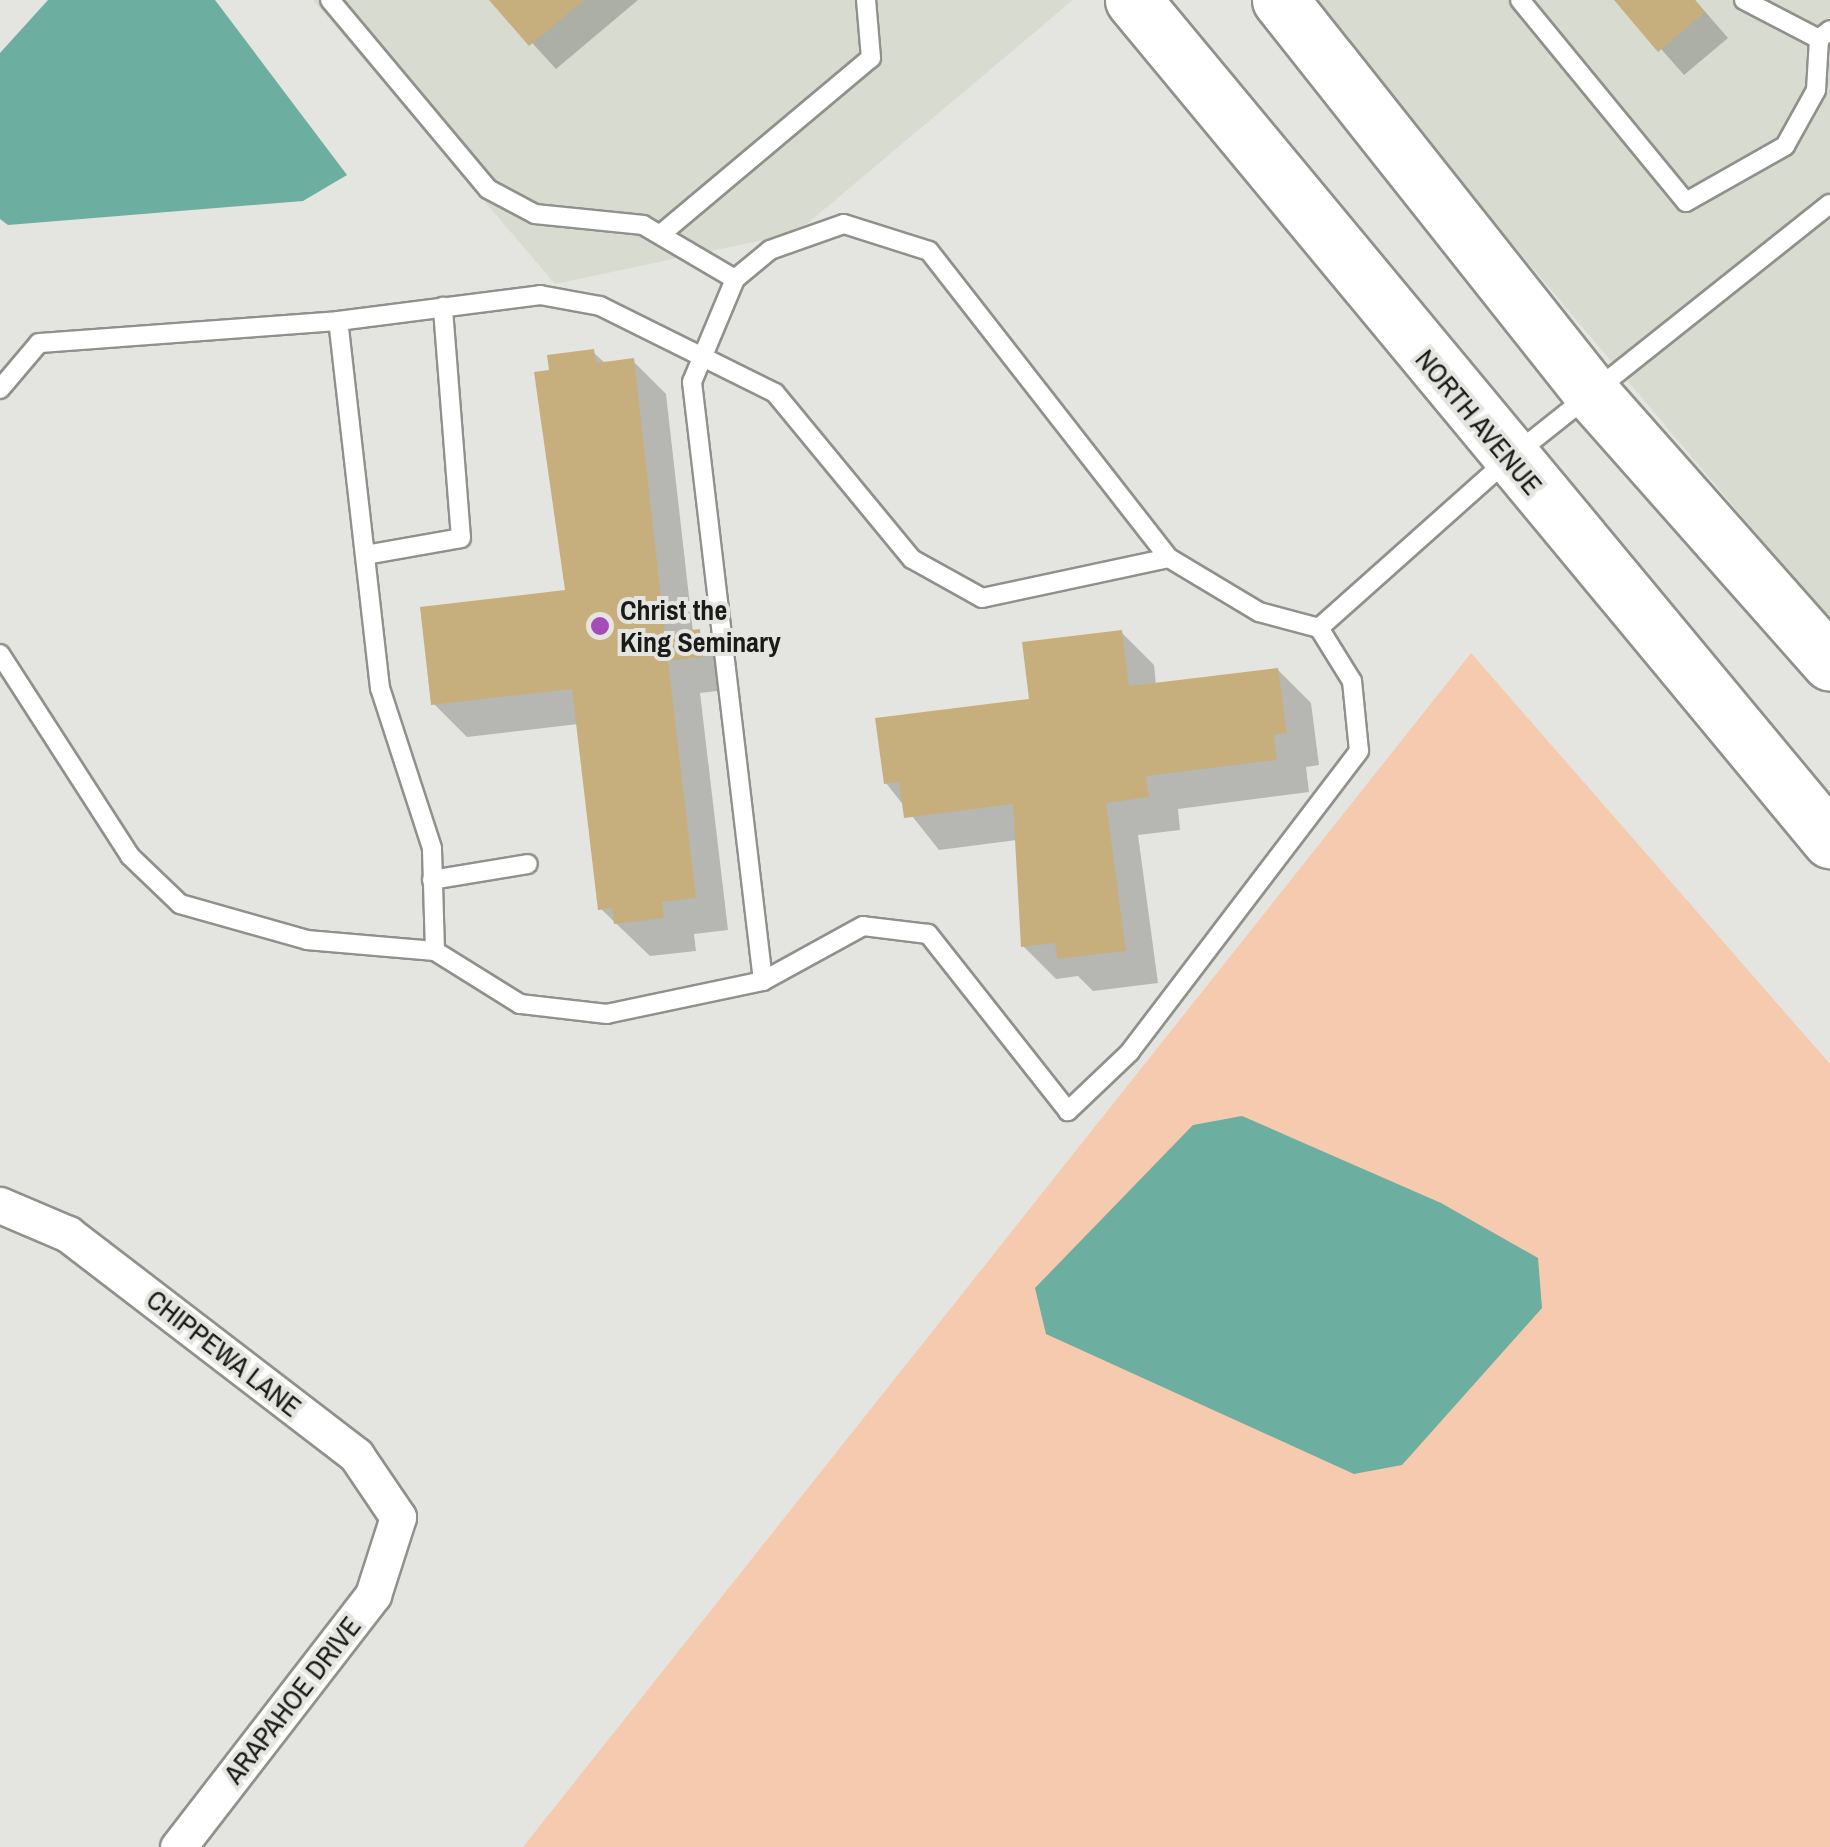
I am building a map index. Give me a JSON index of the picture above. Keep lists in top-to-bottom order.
{
  "streets": {
    "main road": ["NORTH AVENUE"],
    "street": ["CHIPPEWA LANE", "ARAPAHOE DRIVE"]
  },
  "crossings": [
    ["CHIPPEWA LANE", "ARAPAHOE DRIVE"]
  ],
  "places": ["Christ the King Seminary"]
}
